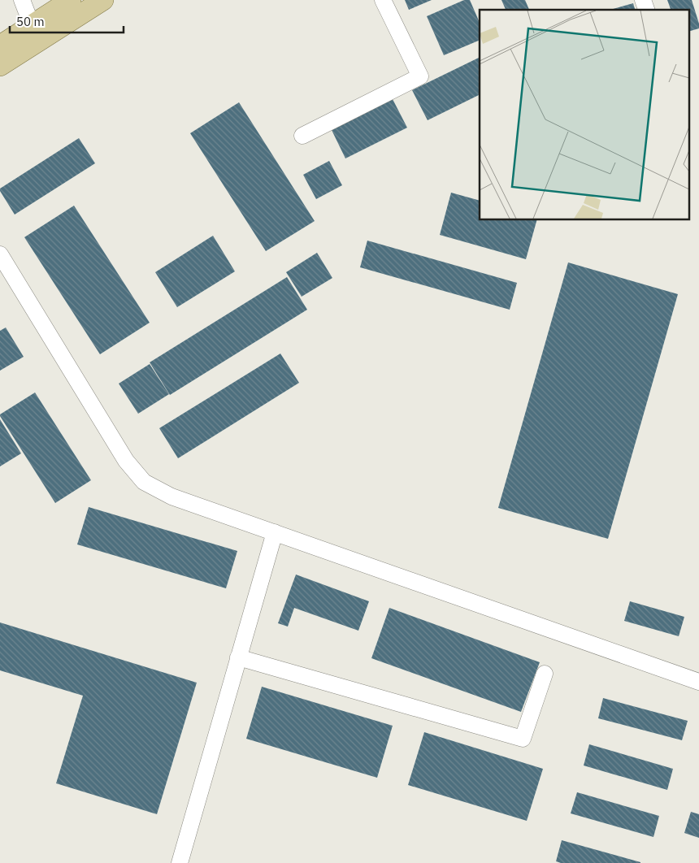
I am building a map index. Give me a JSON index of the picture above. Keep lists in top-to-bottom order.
{
  "scale_bar": "50 m"
}
